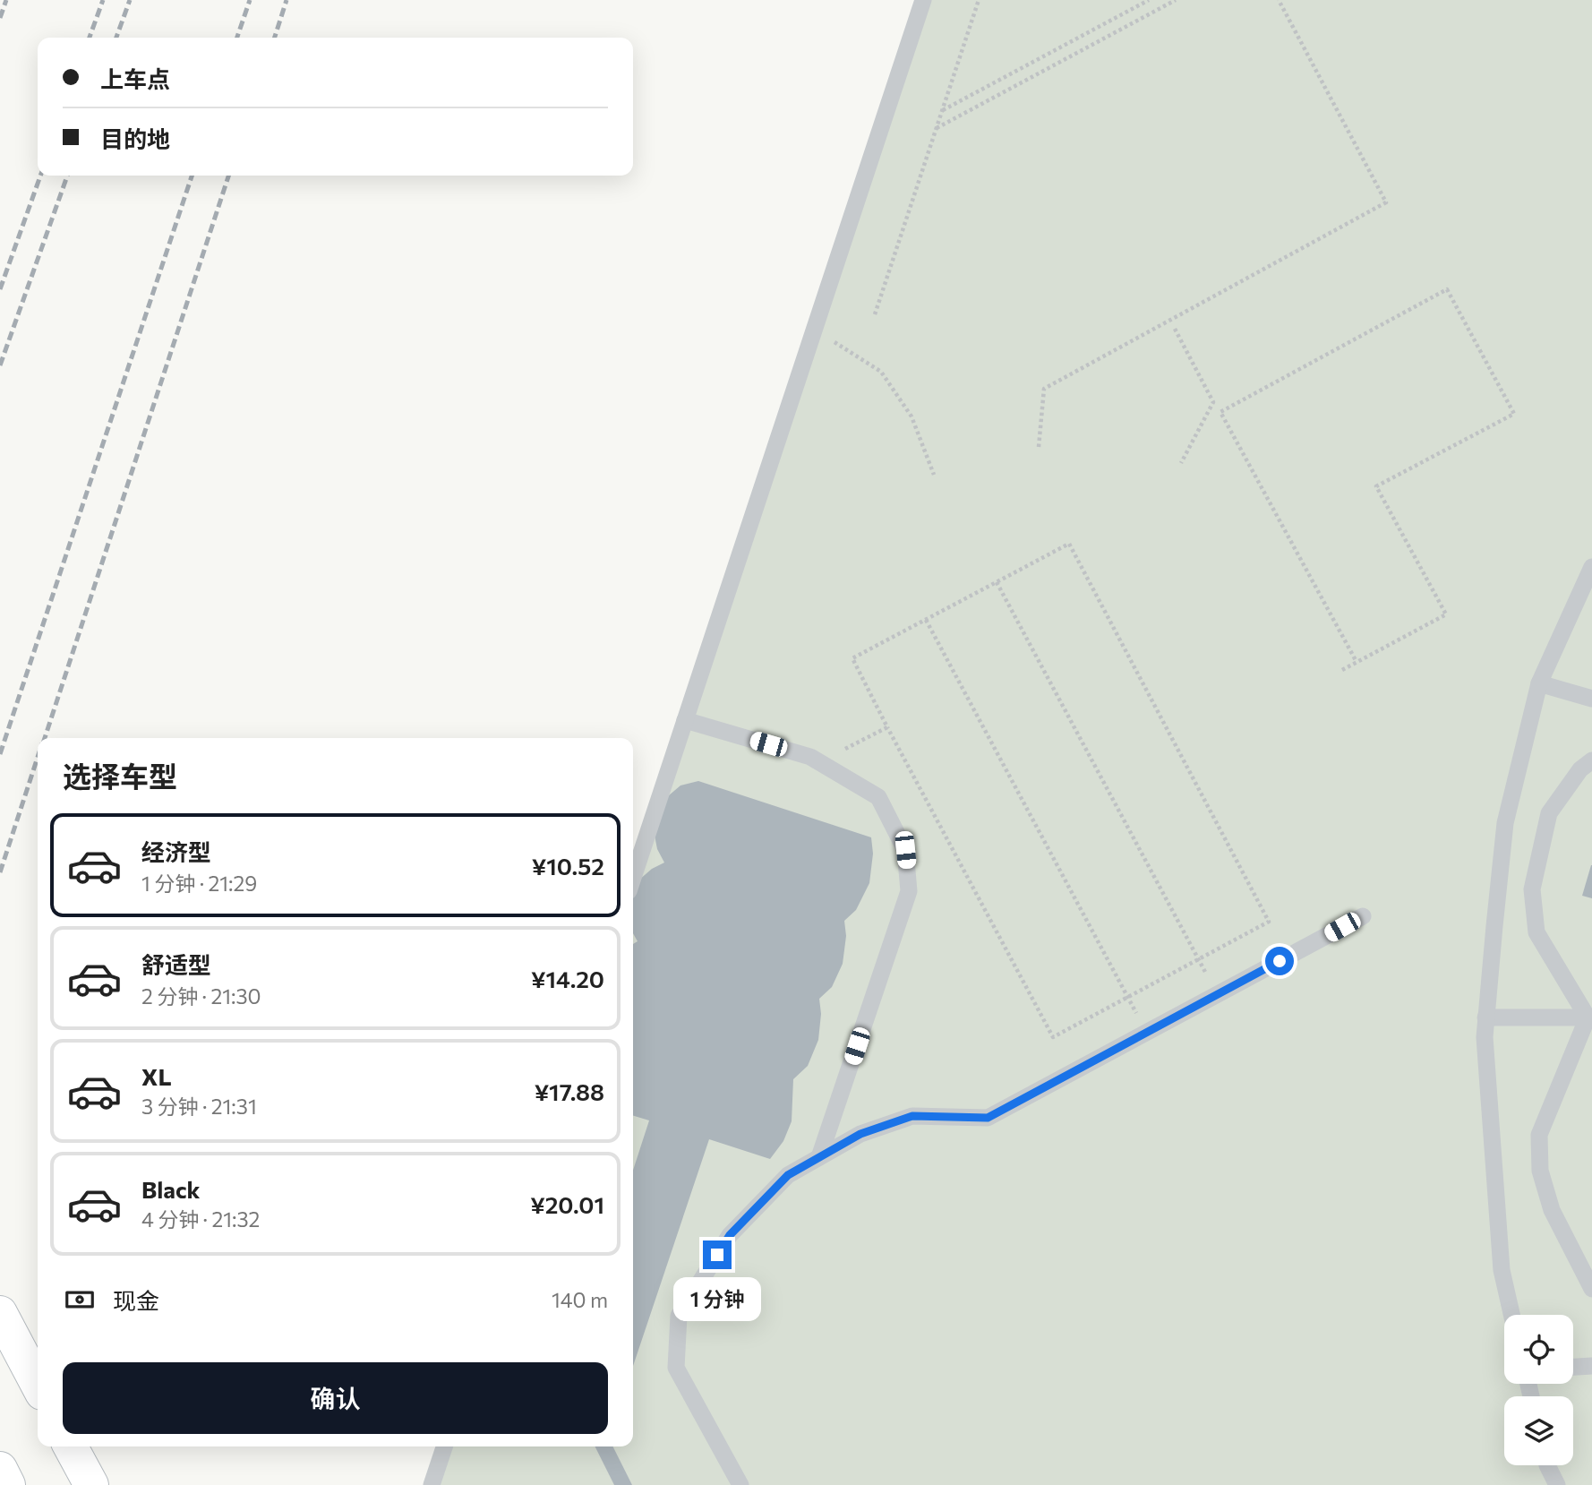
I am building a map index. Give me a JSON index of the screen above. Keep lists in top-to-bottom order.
{
  "page": {
    "banner": ["上车点", "目的地"],
    "heading": "选择车型",
    "list": [
      {
        "name": "经济型",
        "note": "1 分钟 · 21:29",
        "value": "¥10.52"
      },
      {
        "name": "舒适型",
        "note": "2 分钟 · 21:30",
        "value": "¥14.20"
      },
      {
        "name": "XL",
        "note": "3 分钟 · 21:31",
        "value": "¥17.88"
      },
      {
        "name": "Black",
        "note": "4 分钟 · 21:32",
        "value": "¥20.01"
      }
    ],
    "pay": ["现金", "140 m"],
    "bubble": "1 分钟",
    "buttons": "确认"
  }
}
